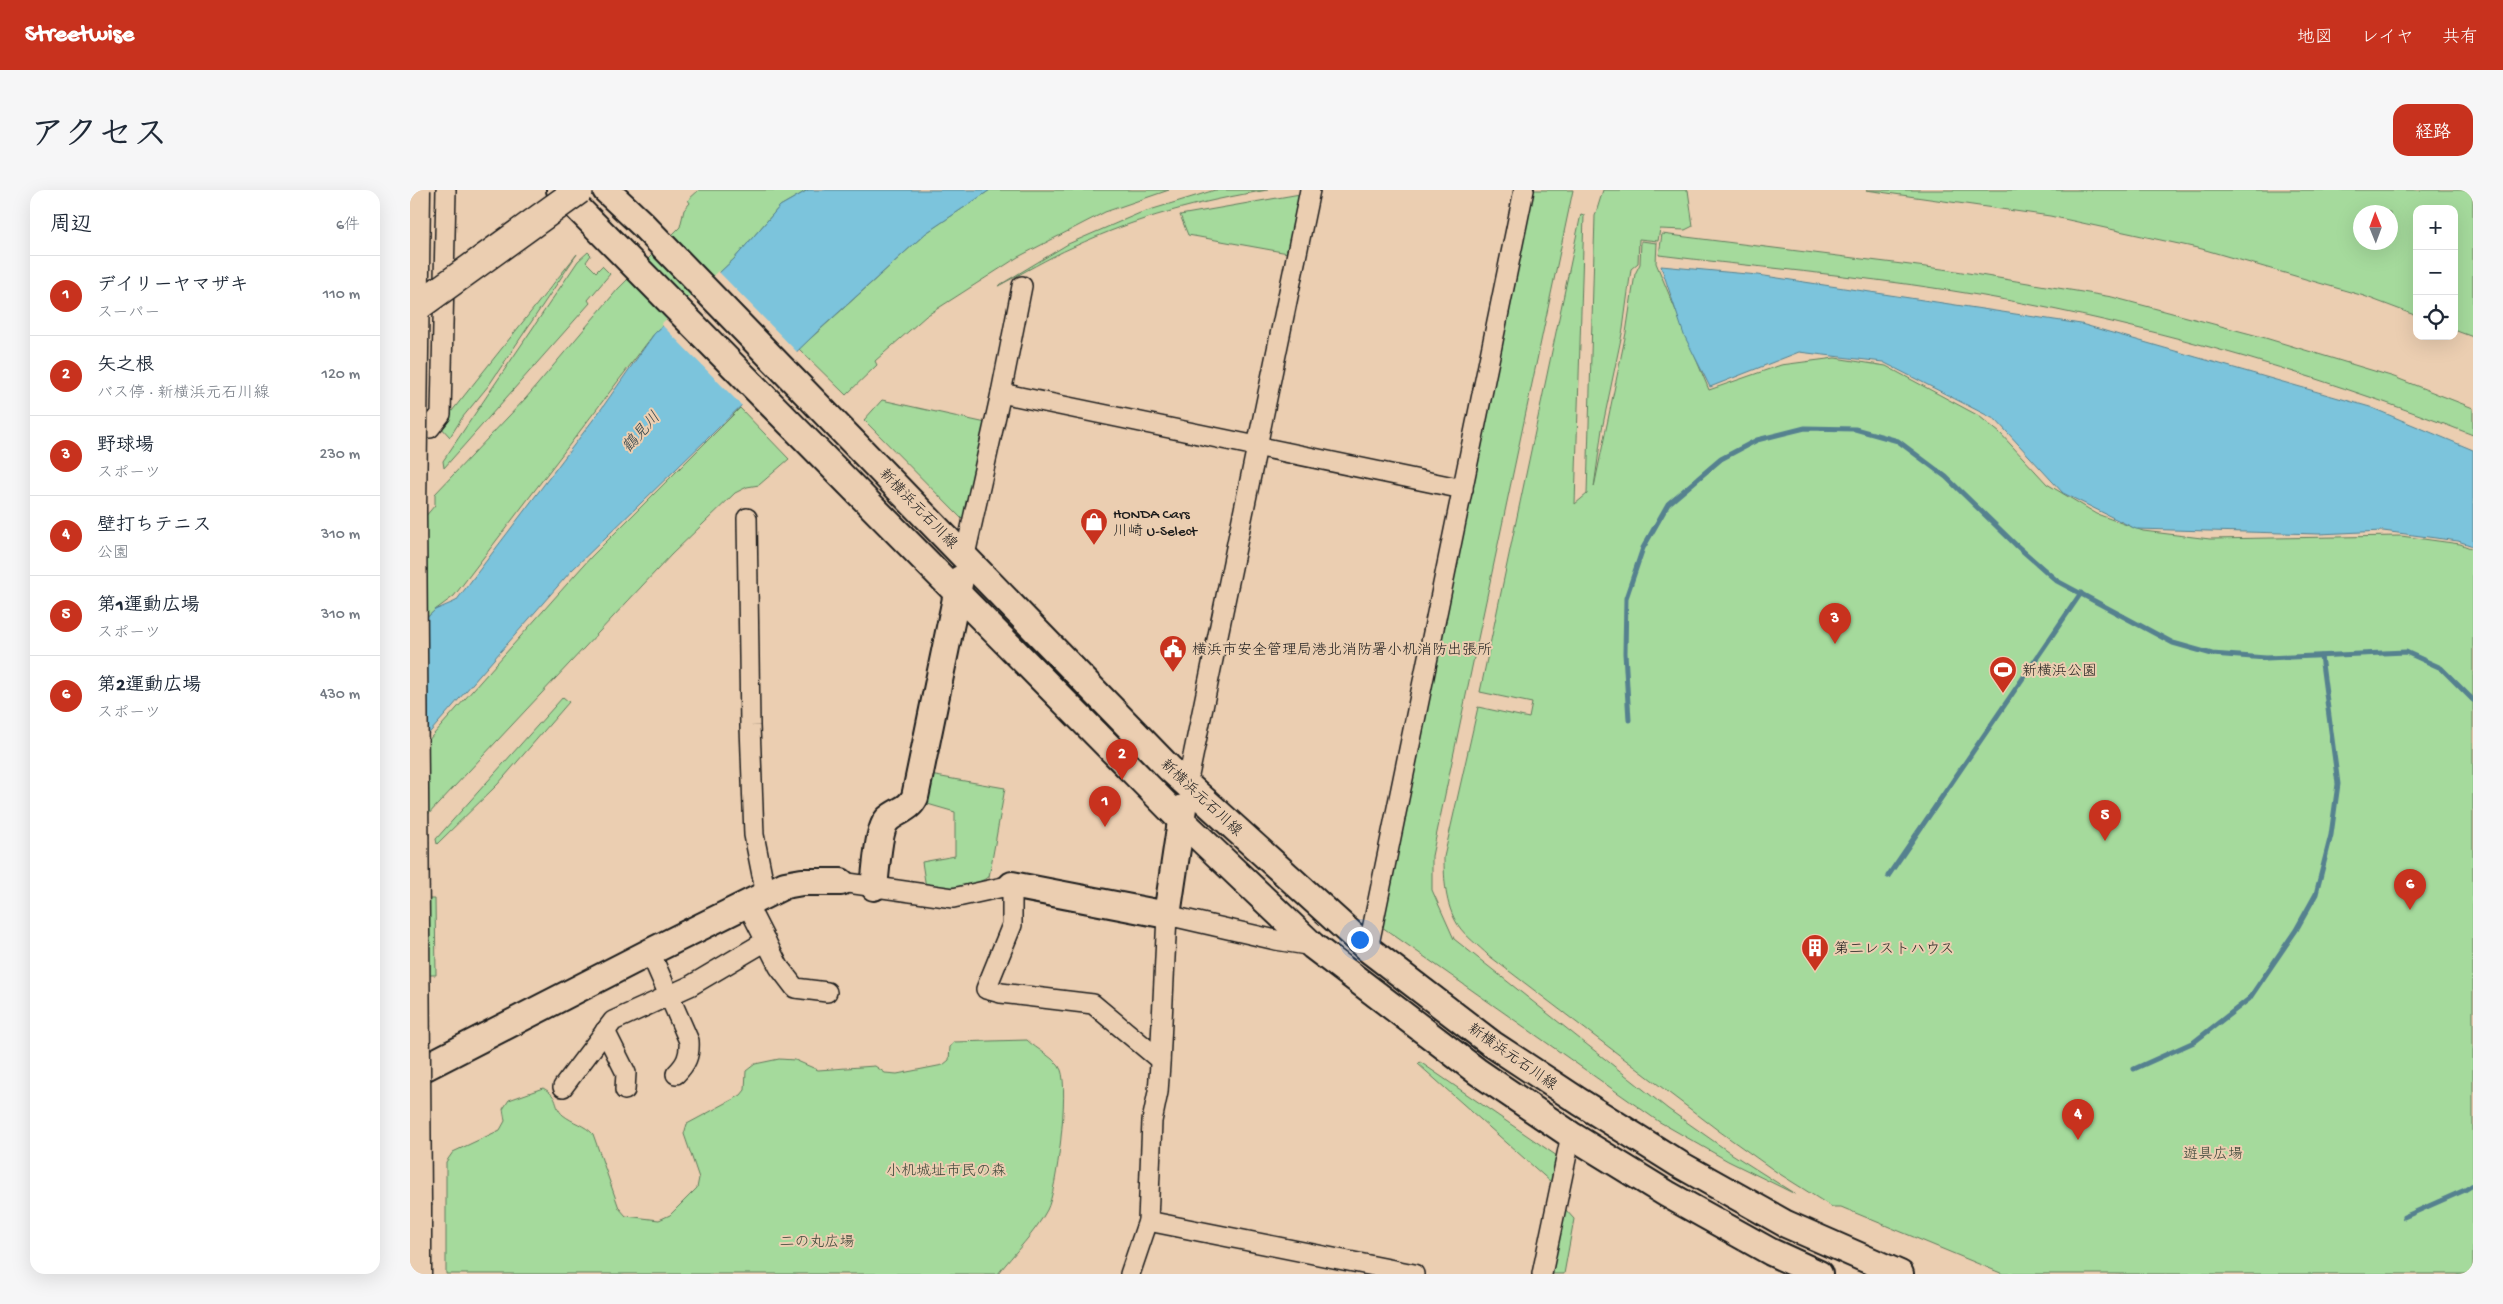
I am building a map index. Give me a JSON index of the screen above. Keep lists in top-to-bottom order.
{
  "streets": {
    "street": ["新横浜元石川線"]
  },
  "water": ["鶴見川"],
  "parks": ["遊具広場", "小机城址市民の森", "二の丸広場"],
  "places": {
    "shop": ["HONDA Cars 川崎 U-Select"],
    "public building": ["横浜市安全管理局港北消防署小机消防出張所"],
    "sports": ["新横浜公園"],
    "building": ["第二レストハウス"]
  },
  "north": "top",
  "page": {
    "header": "Streetwise",
    "nav": ["地図", "レイヤ", "共有"],
    "title": "アクセス",
    "buttons": "経路",
    "heading": ["周辺", "6件"],
    "map_buttons": ["+", "−"],
    "list": [
      {
        "mark": "1",
        "name": "デイリーヤマザキ",
        "note": "スーパー",
        "value": "110 m"
      },
      {
        "mark": "2",
        "name": "矢之根",
        "note": "バス停 · 新横浜元石川線",
        "value": "120 m"
      },
      {
        "mark": "3",
        "name": "野球場",
        "note": "スポーツ",
        "value": "230 m"
      },
      {
        "mark": "4",
        "name": "壁打ちテニス",
        "note": "公園",
        "value": "310 m"
      },
      {
        "mark": "5",
        "name": "第1運動広場",
        "note": "スポーツ",
        "value": "310 m"
      },
      {
        "mark": "6",
        "name": "第2運動広場",
        "note": "スポーツ",
        "value": "430 m"
      }
    ],
    "pins": [
      "3",
      "2",
      "1",
      "5",
      "6",
      "4"
    ]
  }
}
